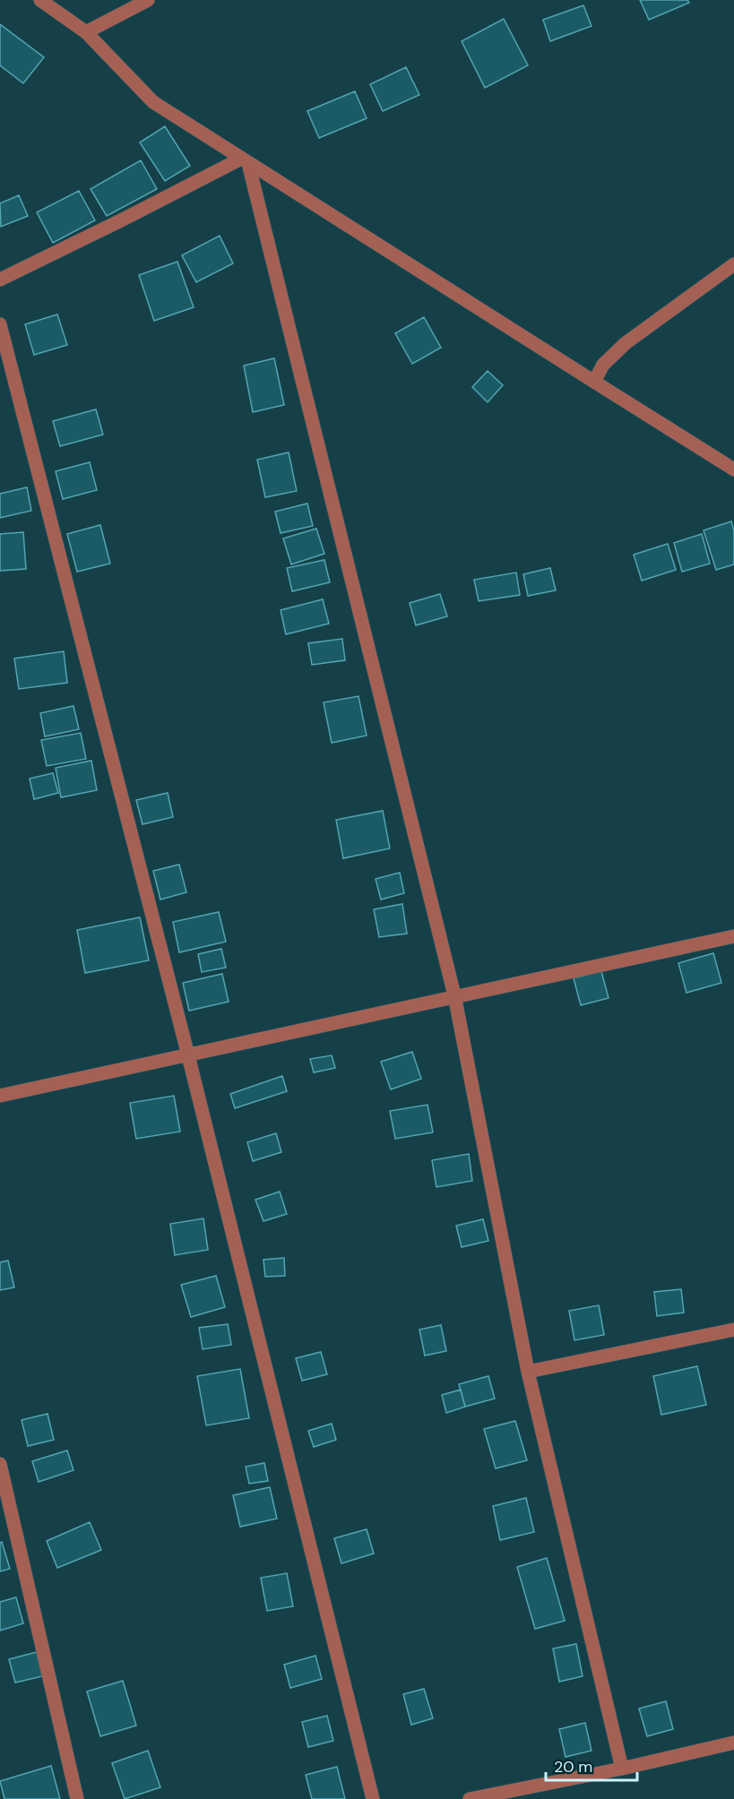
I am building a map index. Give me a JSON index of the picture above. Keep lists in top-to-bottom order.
{
  "scale_bar": "20 m"
}
